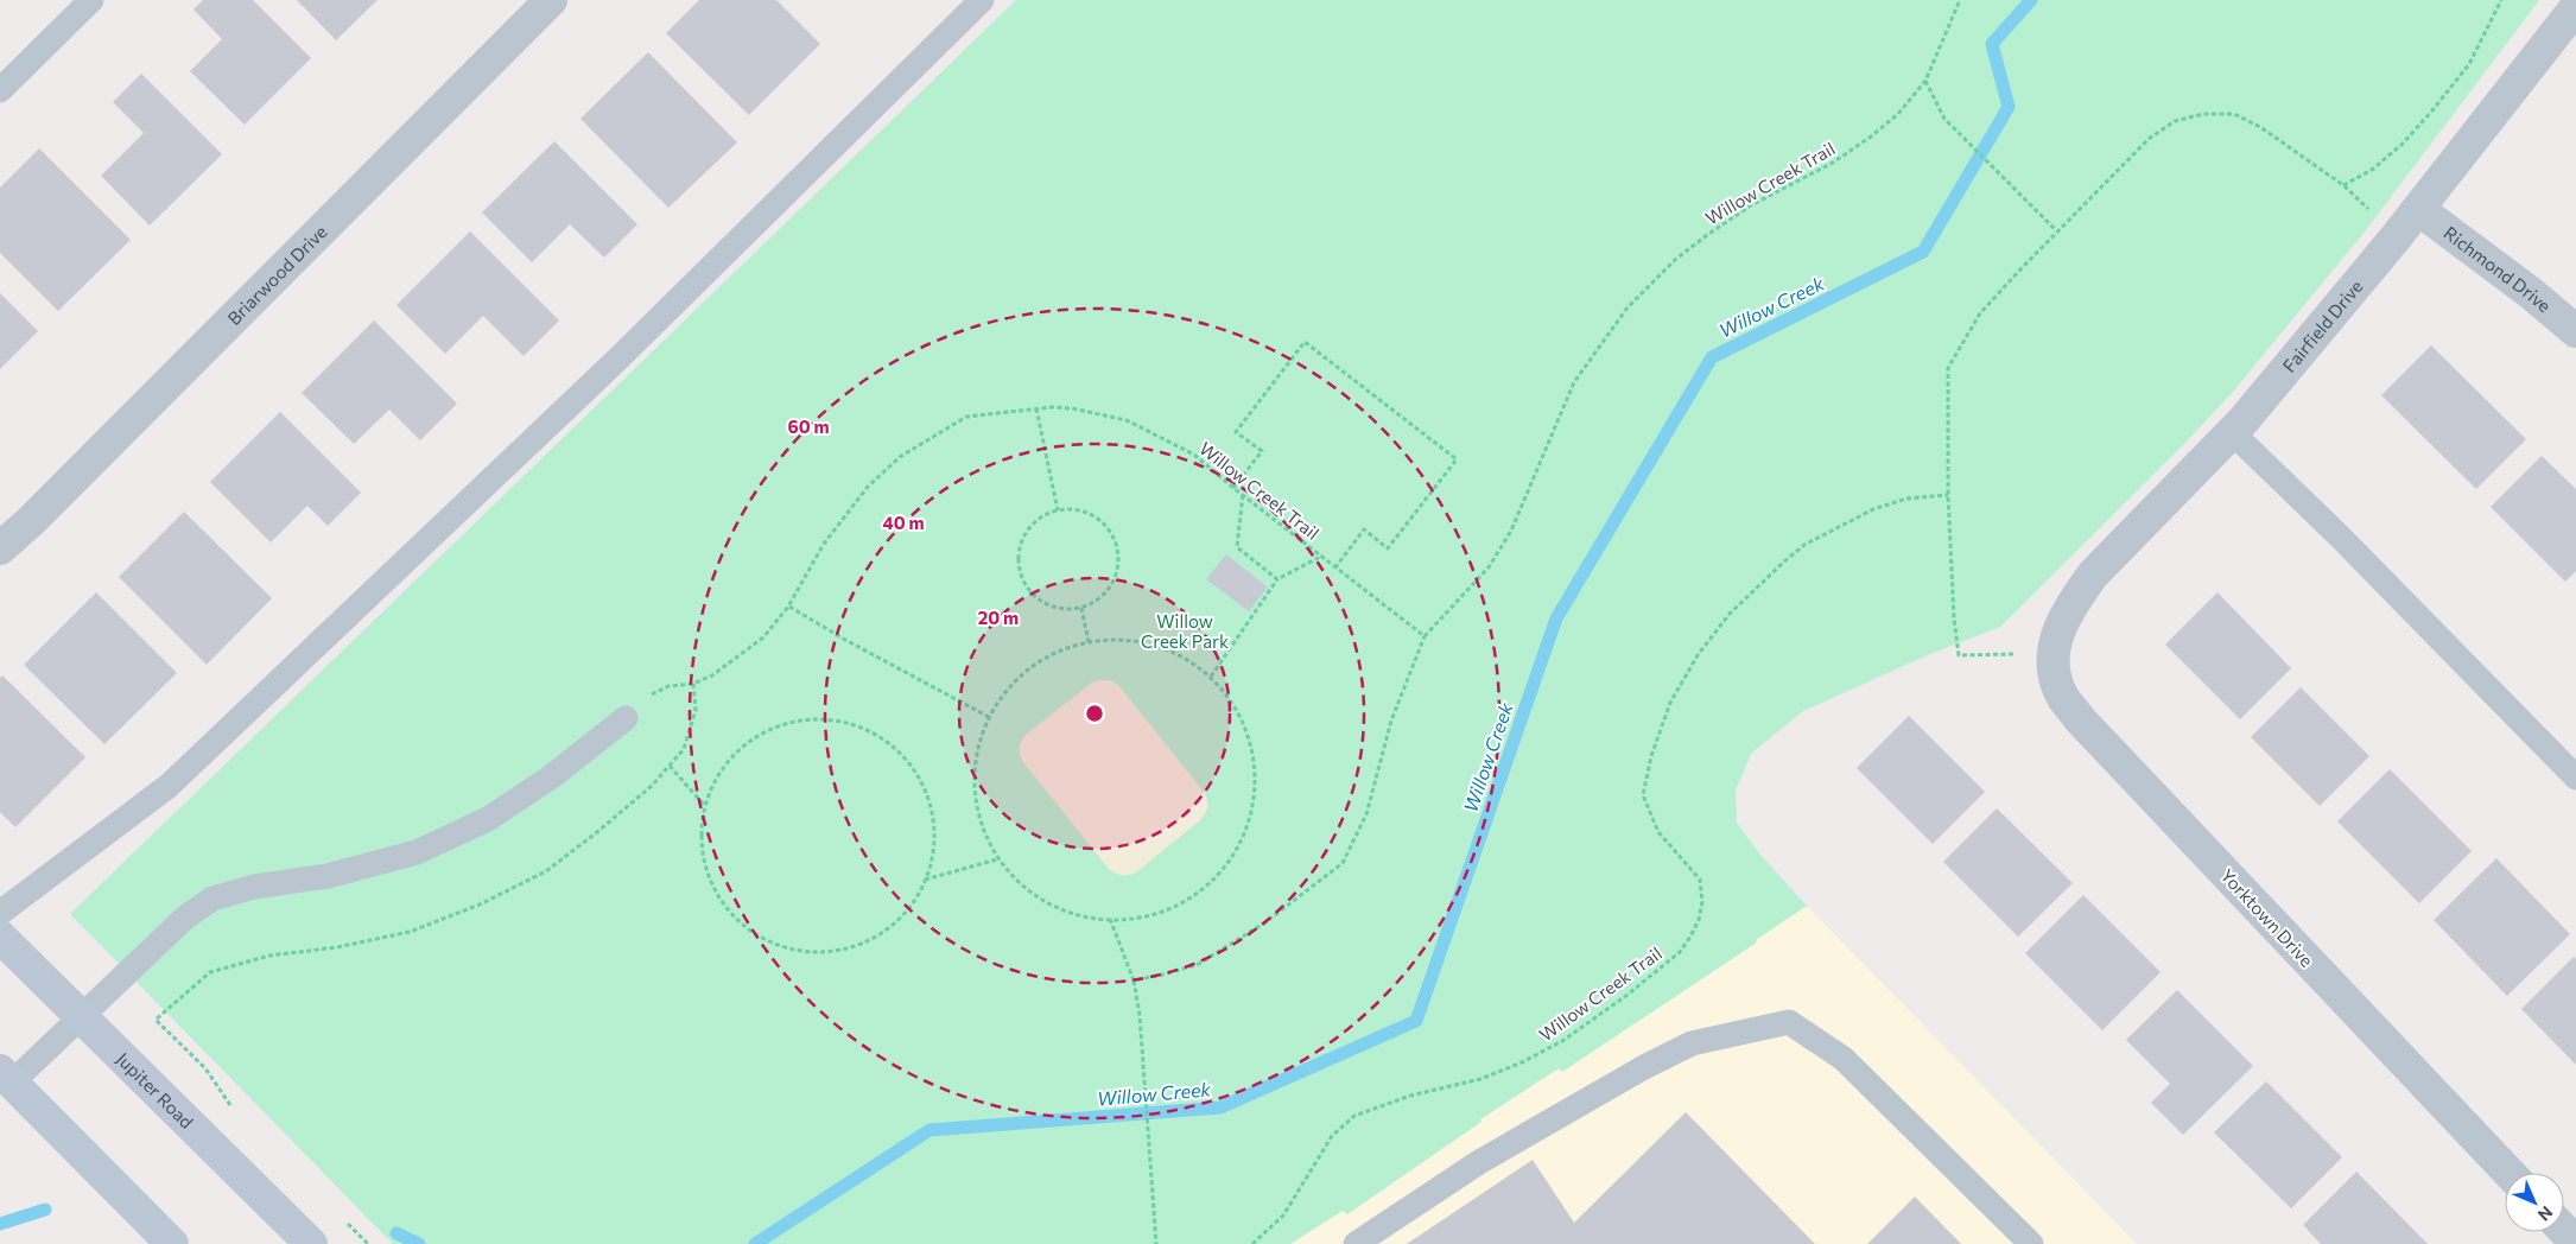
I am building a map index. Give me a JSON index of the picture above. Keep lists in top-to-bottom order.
{
  "streets": {
    "main road": ["Jupiter Road"],
    "street": [
      "Richmond Drive",
      "Briarwood Drive",
      "Fairfield Drive",
      "Yorktown Drive"
    ],
    "path": ["Willow Creek Trail"]
  },
  "crossings": [
    ["Richmond Drive", "Fairfield Drive"],
    ["Fairfield Drive", "Yorktown Drive"]
  ],
  "water": ["Willow Creek"],
  "parks": ["Willow Creek Park"],
  "north": "bottom right",
  "rings": ["60 m", "40 m", "20 m"]
}
